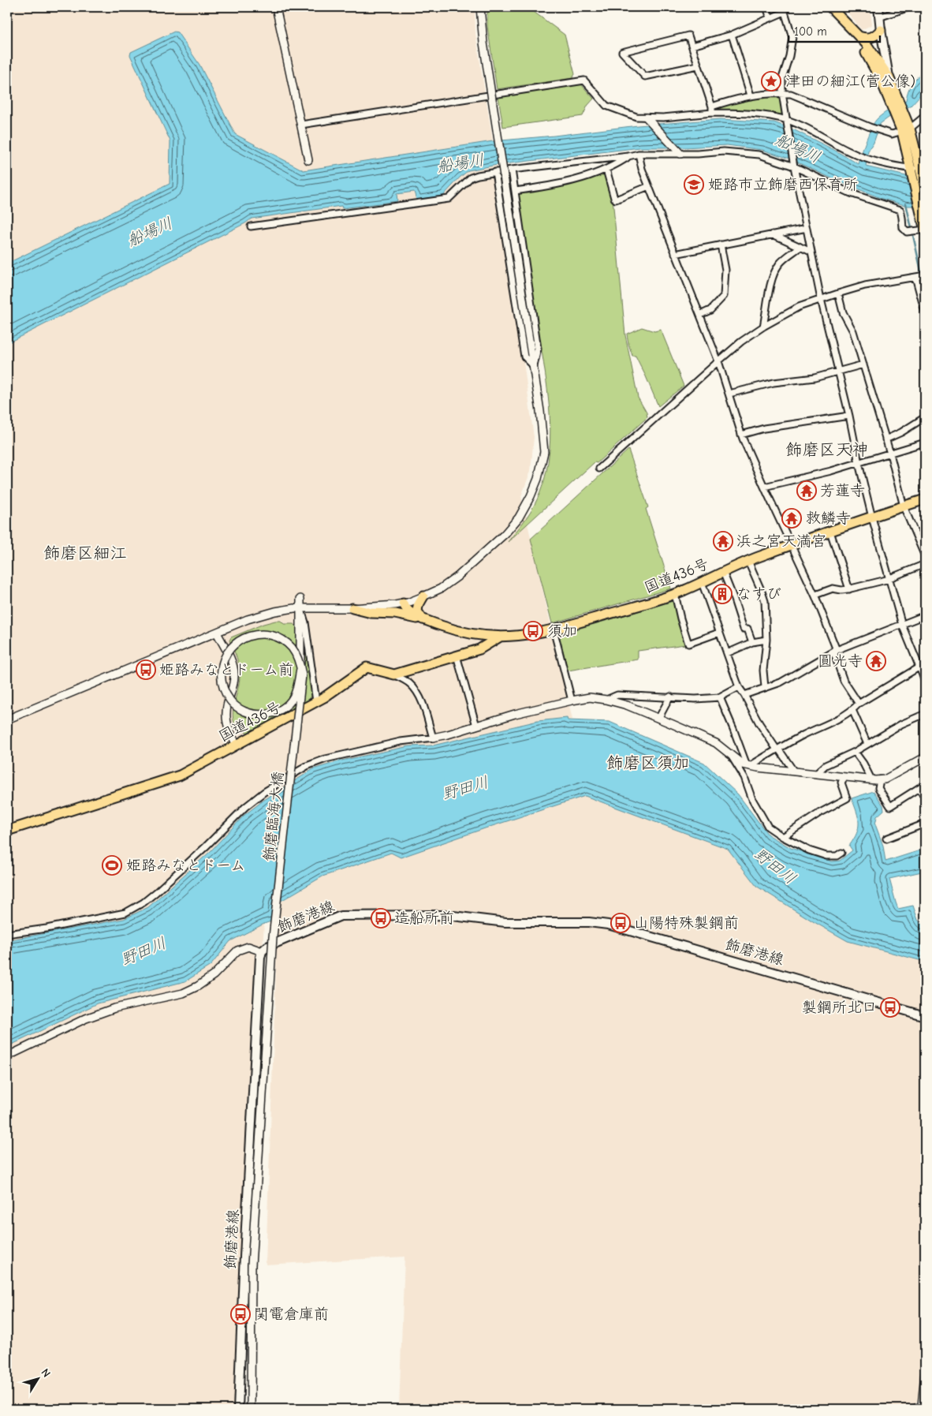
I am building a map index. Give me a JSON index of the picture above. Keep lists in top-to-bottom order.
{
  "streets": {
    "highway": ["国道436号"],
    "main road": ["飾磨港線"],
    "street": ["飾磨臨海大橋"]
  },
  "districts": ["飾磨区天神", "飾磨区細江", "飾磨区須加"],
  "water": ["船場川", "野田川"],
  "places": {
    "place": ["津田の細江(菅公像)"],
    "school or university": ["姫路市立飾磨西保育所"],
    "temple": [
      "芳蓮寺",
      "救鱗寺",
      "浜之宮天満宮",
      "圓光寺"
    ],
    "building": ["なすび"],
    "bus stop": [
      "須加",
      "姫路みなとドーム前",
      "造船所前",
      "山陽特殊製鋼前",
      "製鋼所北口",
      "関電倉庫前"
    ],
    "sports": ["姫路みなとドーム"]
  },
  "scale_bar": "100 m",
  "north": "top right"
}
